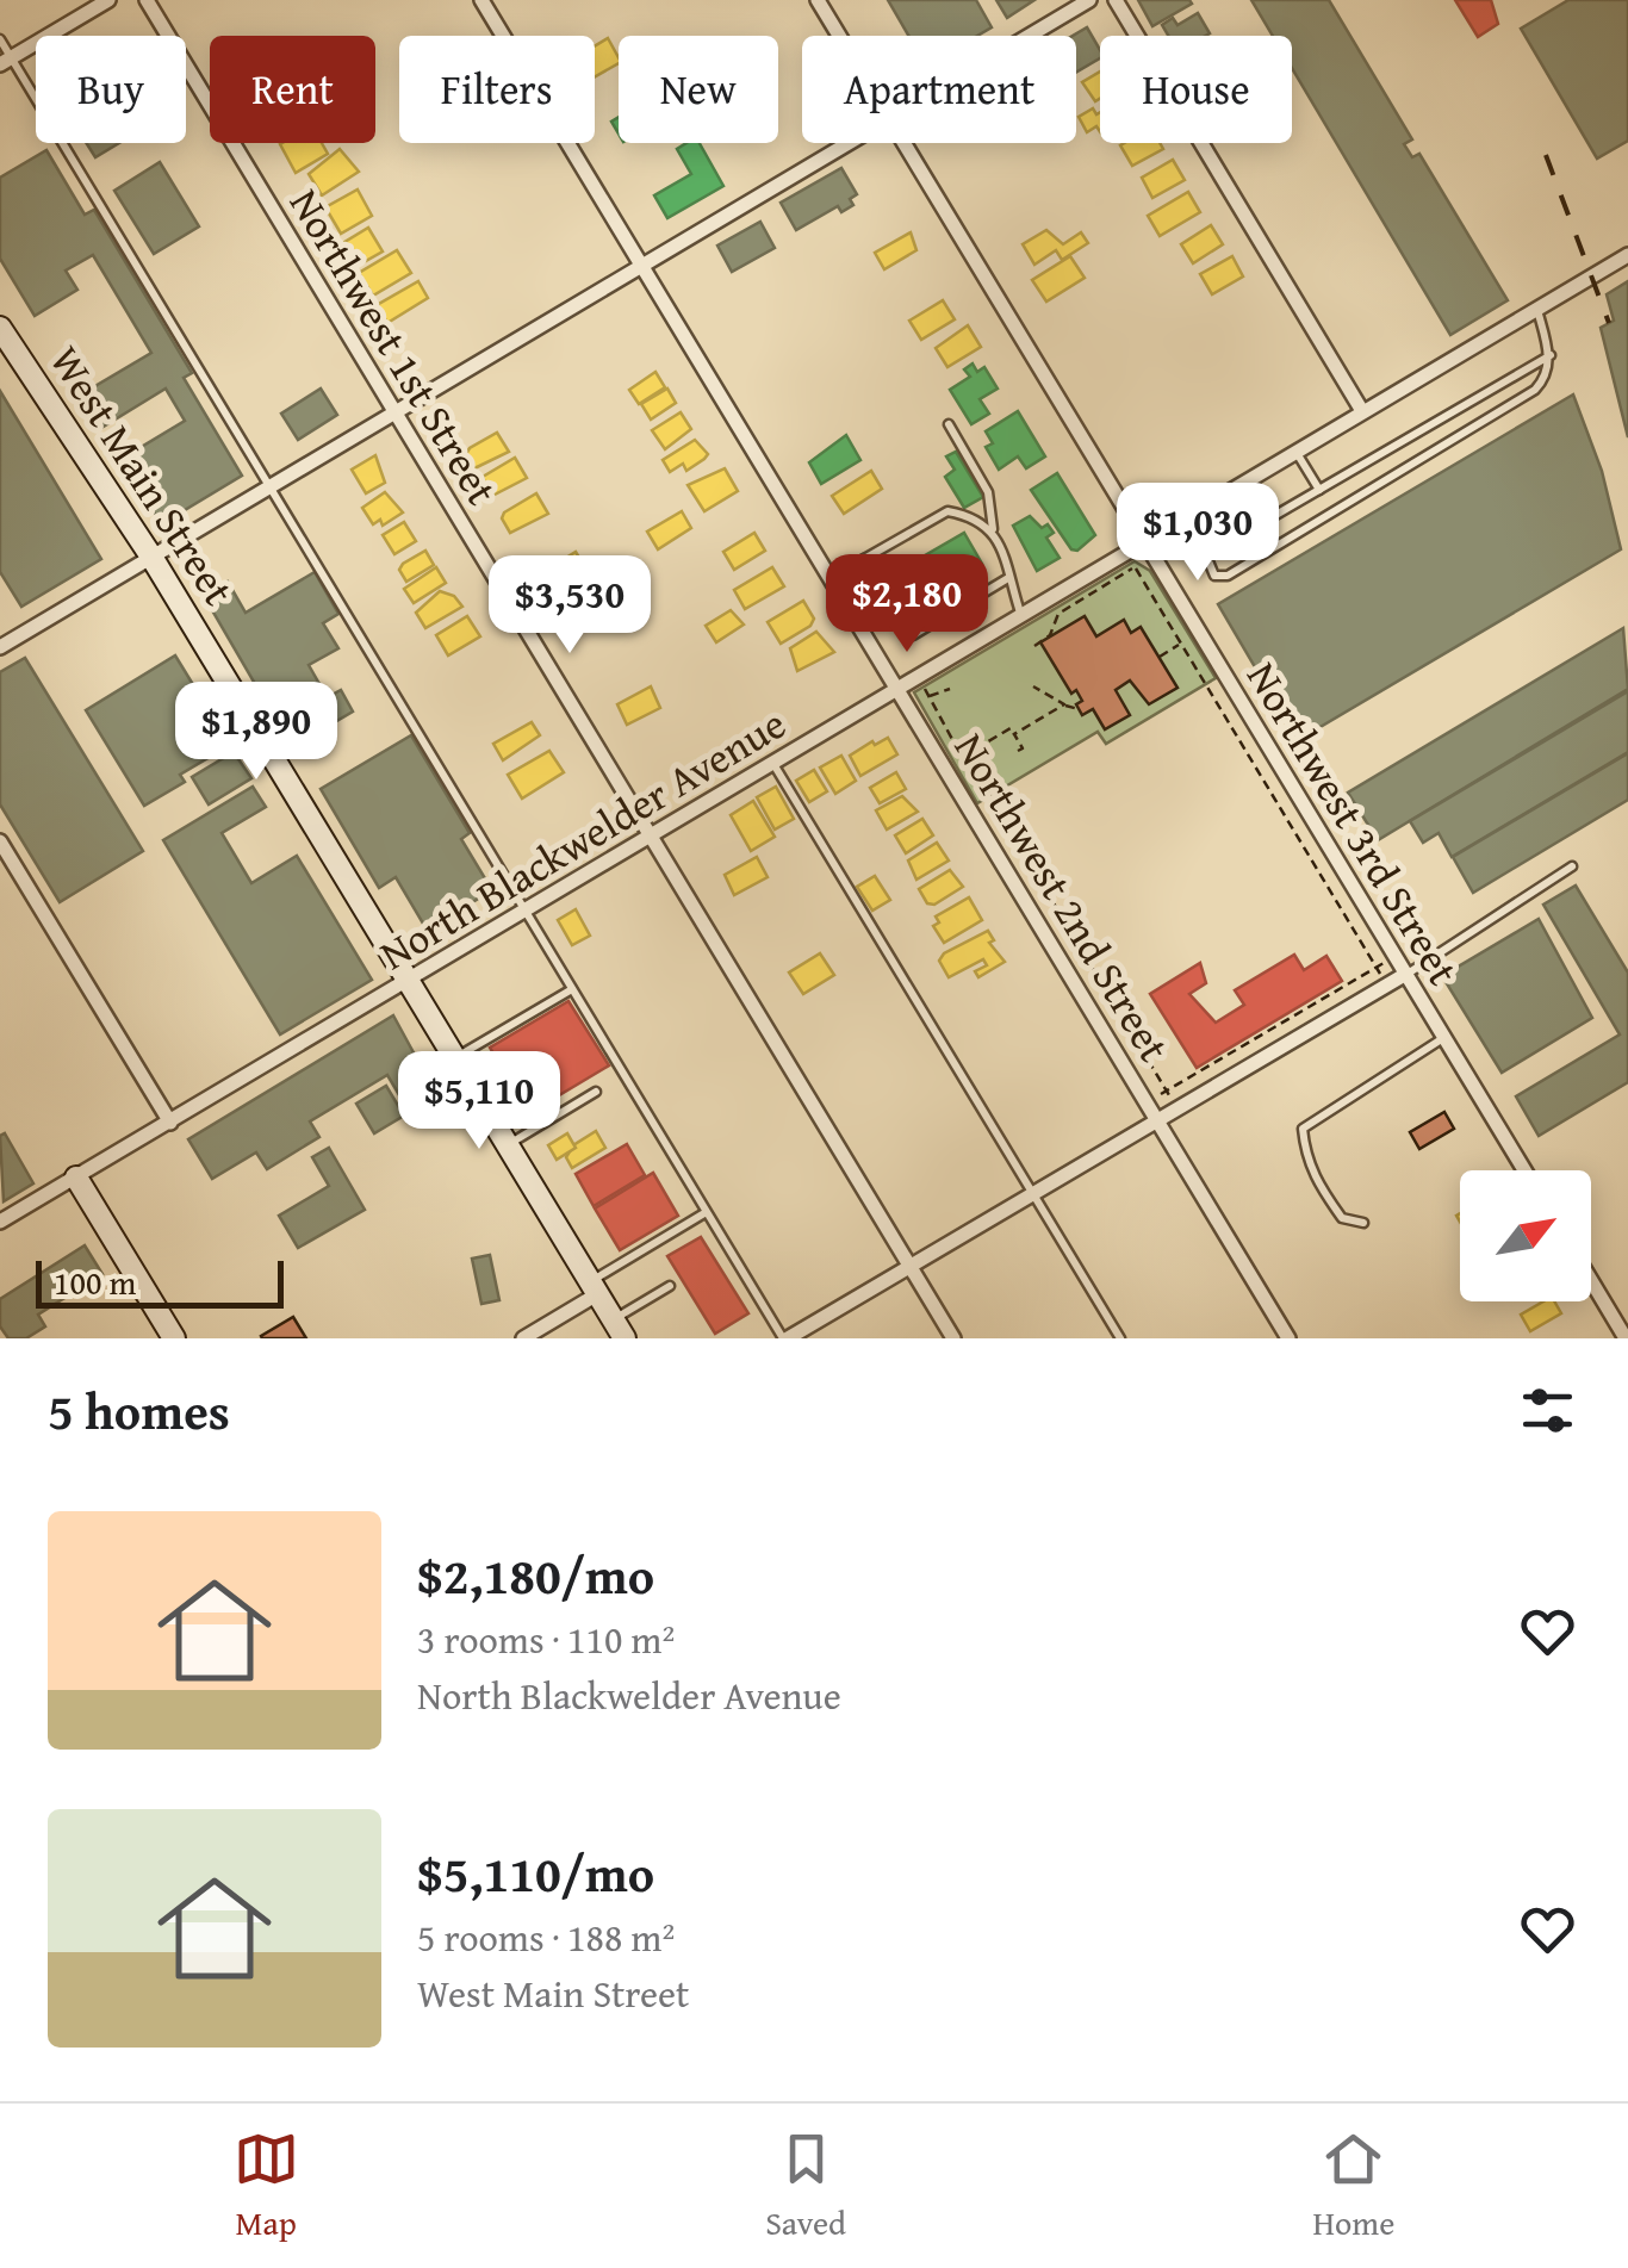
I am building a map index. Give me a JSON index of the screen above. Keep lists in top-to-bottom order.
{
  "streets": {
    "main road": ["West Main Street"],
    "street": [
      "Northwest 1st Street",
      "Northwest 3rd Street",
      "North Blackwelder Avenue",
      "Northwest 2nd Street"
    ]
  },
  "crossings": [
    ["Northwest 1st Street", "North Blackwelder Avenue"],
    ["West Main Street", "North Blackwelder Avenue"],
    ["Northwest 3rd Street", "North Blackwelder Avenue"],
    ["North Blackwelder Avenue", "Northwest 2nd Street"]
  ],
  "scale_bar": "100 m",
  "north": "top right",
  "page": {
    "chip": [
      "Buy",
      "Rent",
      "Filters",
      "New",
      "Apartment",
      "House"
    ],
    "price": [
      "$1,030",
      "$2,180",
      "$3,530",
      "$1,890",
      "$5,110"
    ],
    "scale": "100 m",
    "heading": "5 homes",
    "list": [
      {
        "name": "$2,180/mo",
        "note": "3 rooms · 110 m² · North Blackwelder Avenue"
      },
      {
        "name": "$5,110/mo",
        "note": "5 rooms · 188 m² · West Main Street"
      }
    ],
    "tabs": ["Map", "Saved", "Home"]
  }
}
